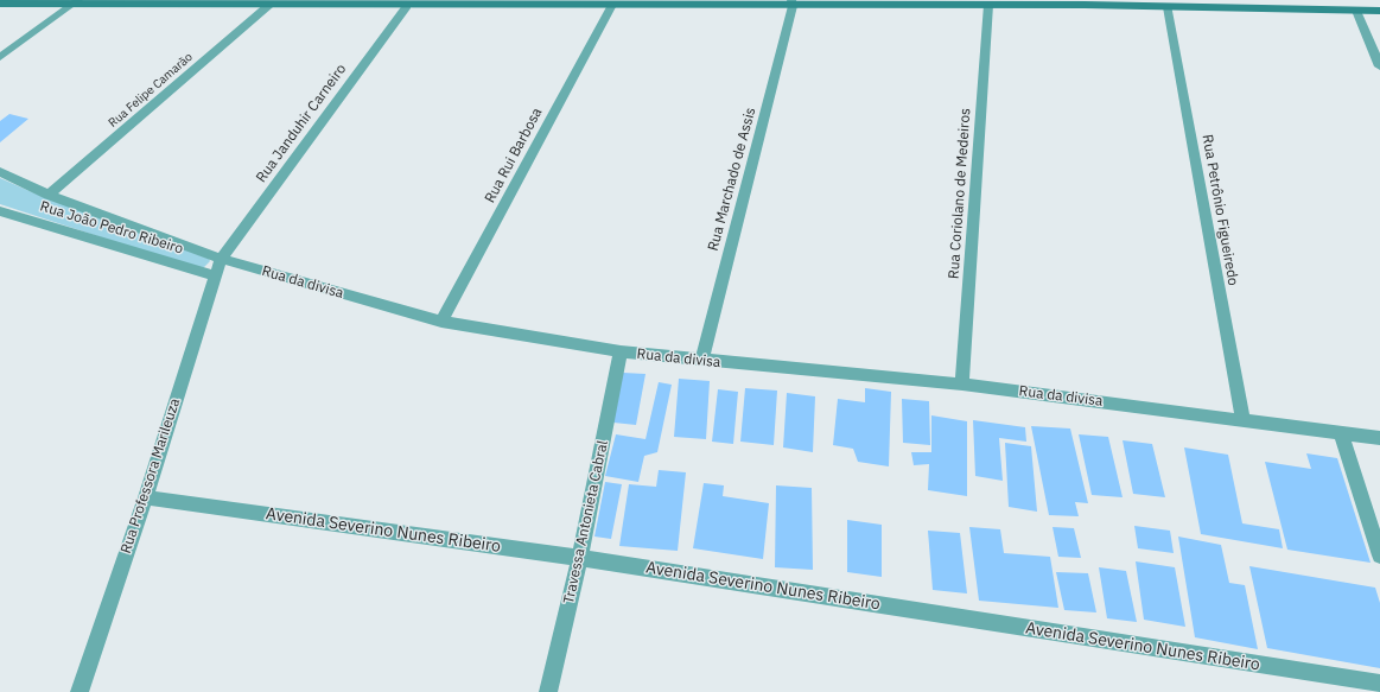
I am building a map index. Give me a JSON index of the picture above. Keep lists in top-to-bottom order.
{
  "streets": {
    "street": [
      "Rua Felipe Camarão",
      "Rua Janduhir Carneiro",
      "Rua Rui Barbosa",
      "Rua Marchado de Assis",
      "Rua Coriolano de Medeiros",
      "Rua Petrônio Figueiredo",
      "Rua João Pedro Ribeiro",
      "Rua da divisa",
      "Rua Professora Marileuza",
      "Travessa Antonieta Cabral",
      "Avenida Severino Nunes Ribeiro"
    ]
  },
  "crossings": [
    ["Rua Felipe Camarão", "Rua da divisa"],
    ["Rua Janduhir Carneiro", "Rua da divisa"],
    ["Rua Janduhir Carneiro", "Rua Professora Marileuza"],
    ["Rua Rui Barbosa", "Rua da divisa"],
    ["Rua Marchado de Assis", "Rua da divisa"],
    ["Rua Coriolano de Medeiros", "Rua da divisa"],
    ["Rua Petrônio Figueiredo", "Rua da divisa"],
    ["Rua João Pedro Ribeiro", "Rua Professora Marileuza"],
    ["Rua da divisa", "Rua Professora Marileuza"],
    ["Rua da divisa", "Travessa Antonieta Cabral"],
    ["Rua Professora Marileuza", "Avenida Severino Nunes Ribeiro"],
    ["Travessa Antonieta Cabral", "Avenida Severino Nunes Ribeiro"]
  ]
}
